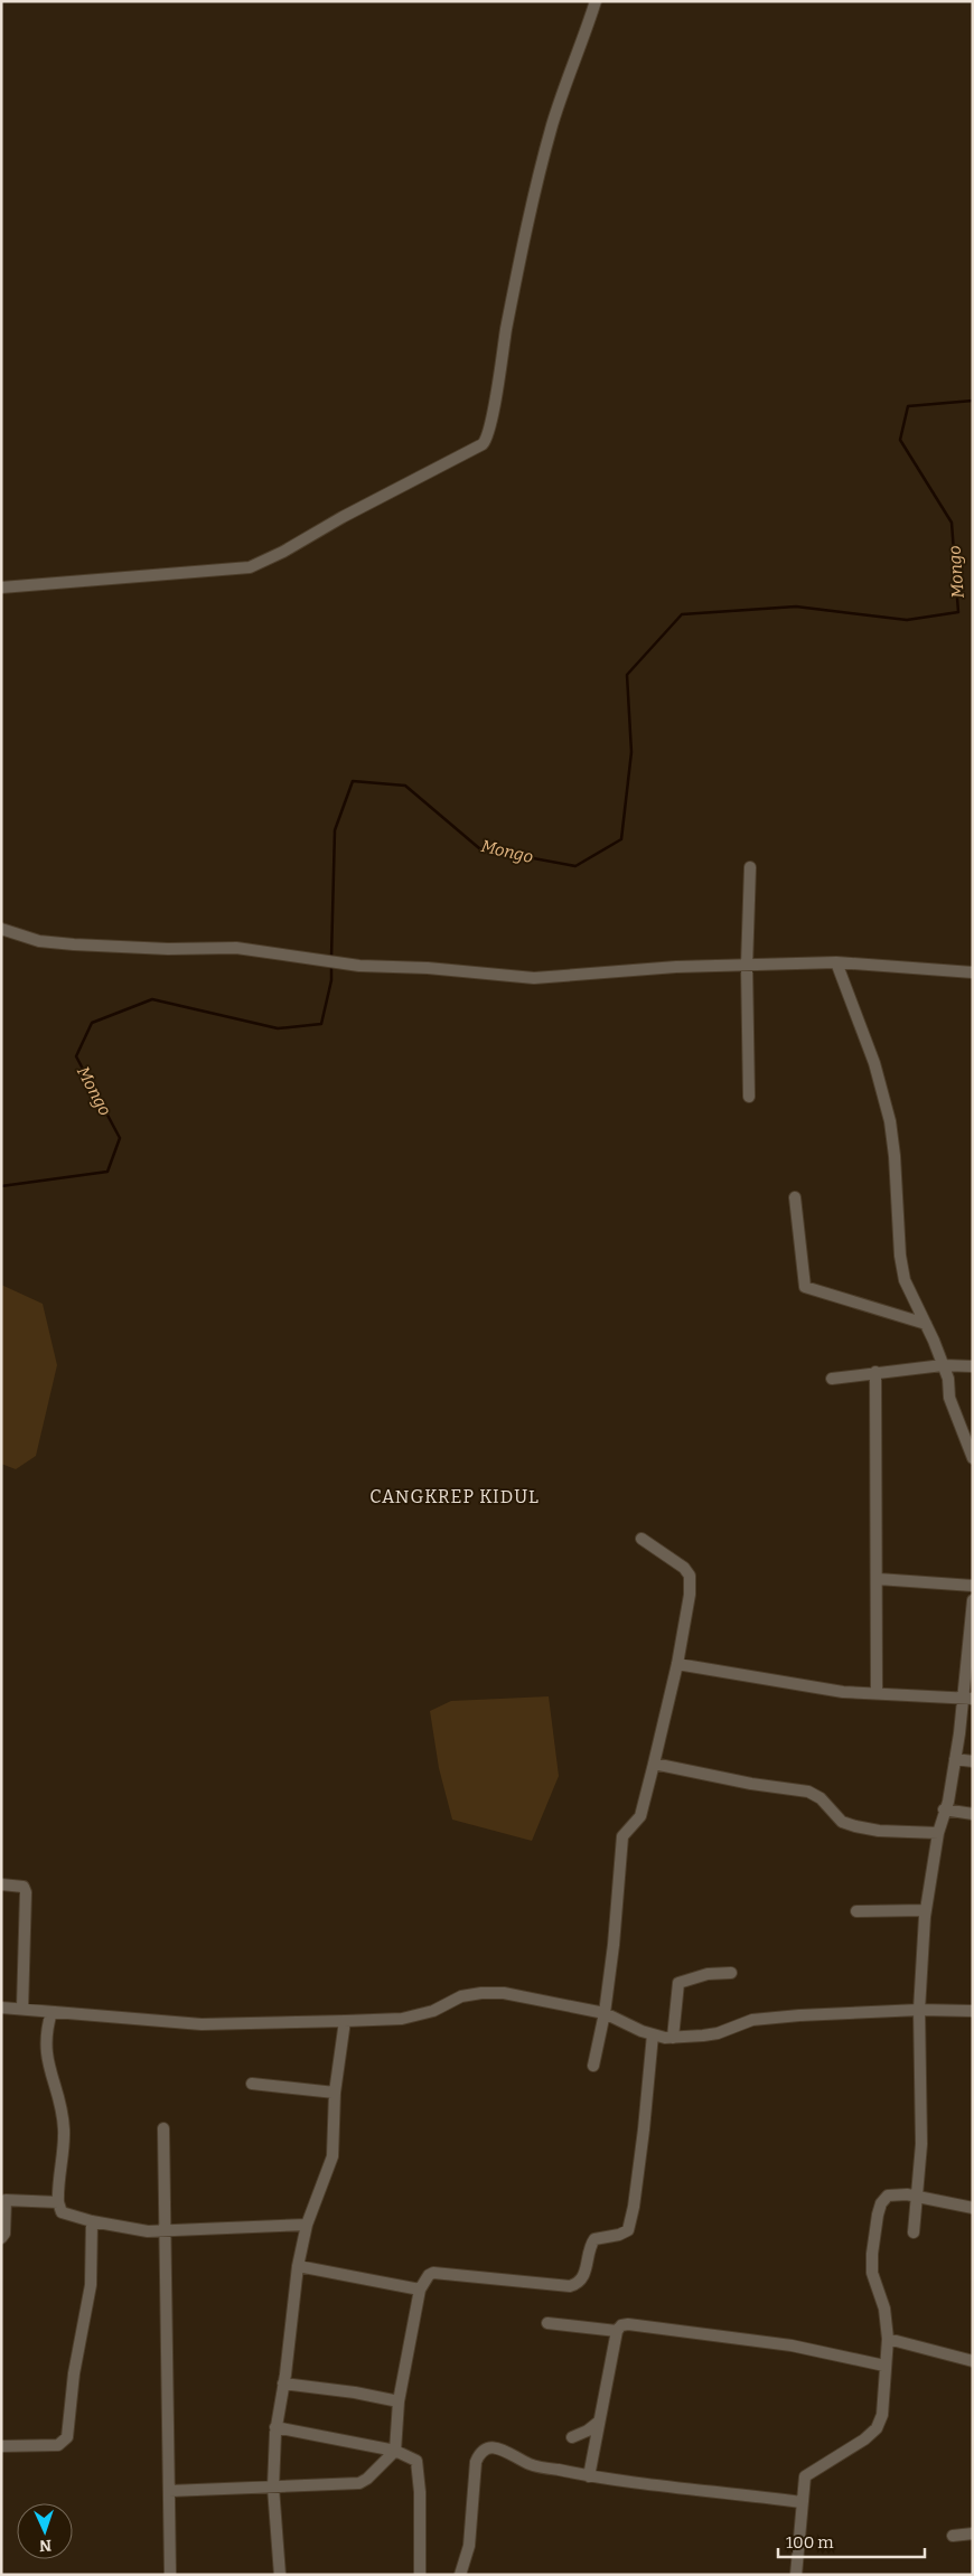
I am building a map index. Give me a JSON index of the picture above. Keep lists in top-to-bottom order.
{
  "districts": ["CANGKREP KIDUL"],
  "water": ["Mongo"],
  "scale_bar": "100 m",
  "north": "bottom"
}
